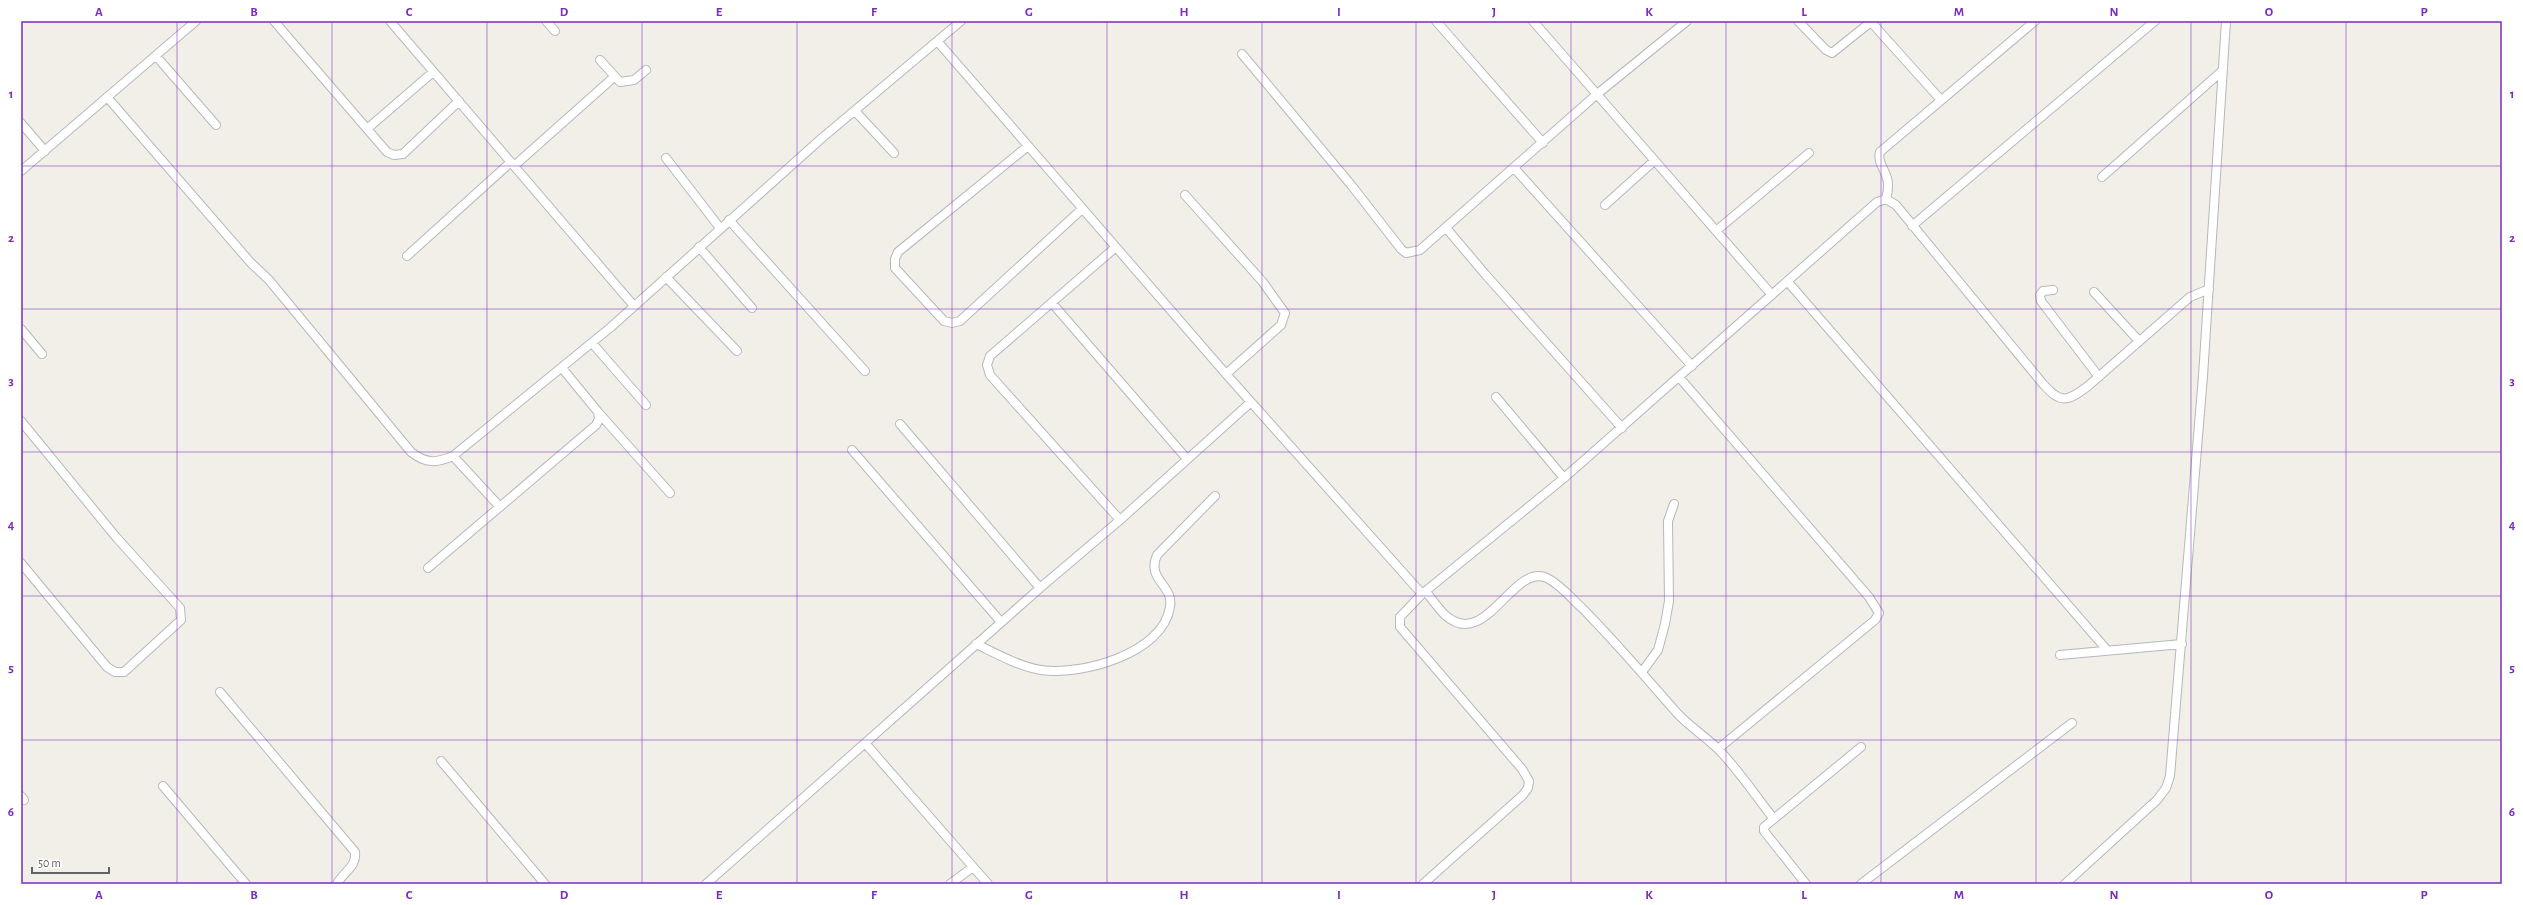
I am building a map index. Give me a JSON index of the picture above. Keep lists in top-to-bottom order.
{
  "scale_bar": "50 m",
  "grid": {
    "columns": [
      "A",
      "B",
      "C",
      "D",
      "E",
      "F",
      "G",
      "H",
      "I",
      "J",
      "K",
      "L",
      "M",
      "N",
      "O",
      "P"
    ],
    "rows": [
      "1",
      "2",
      "3",
      "4",
      "5",
      "6"
    ]
  }
}
